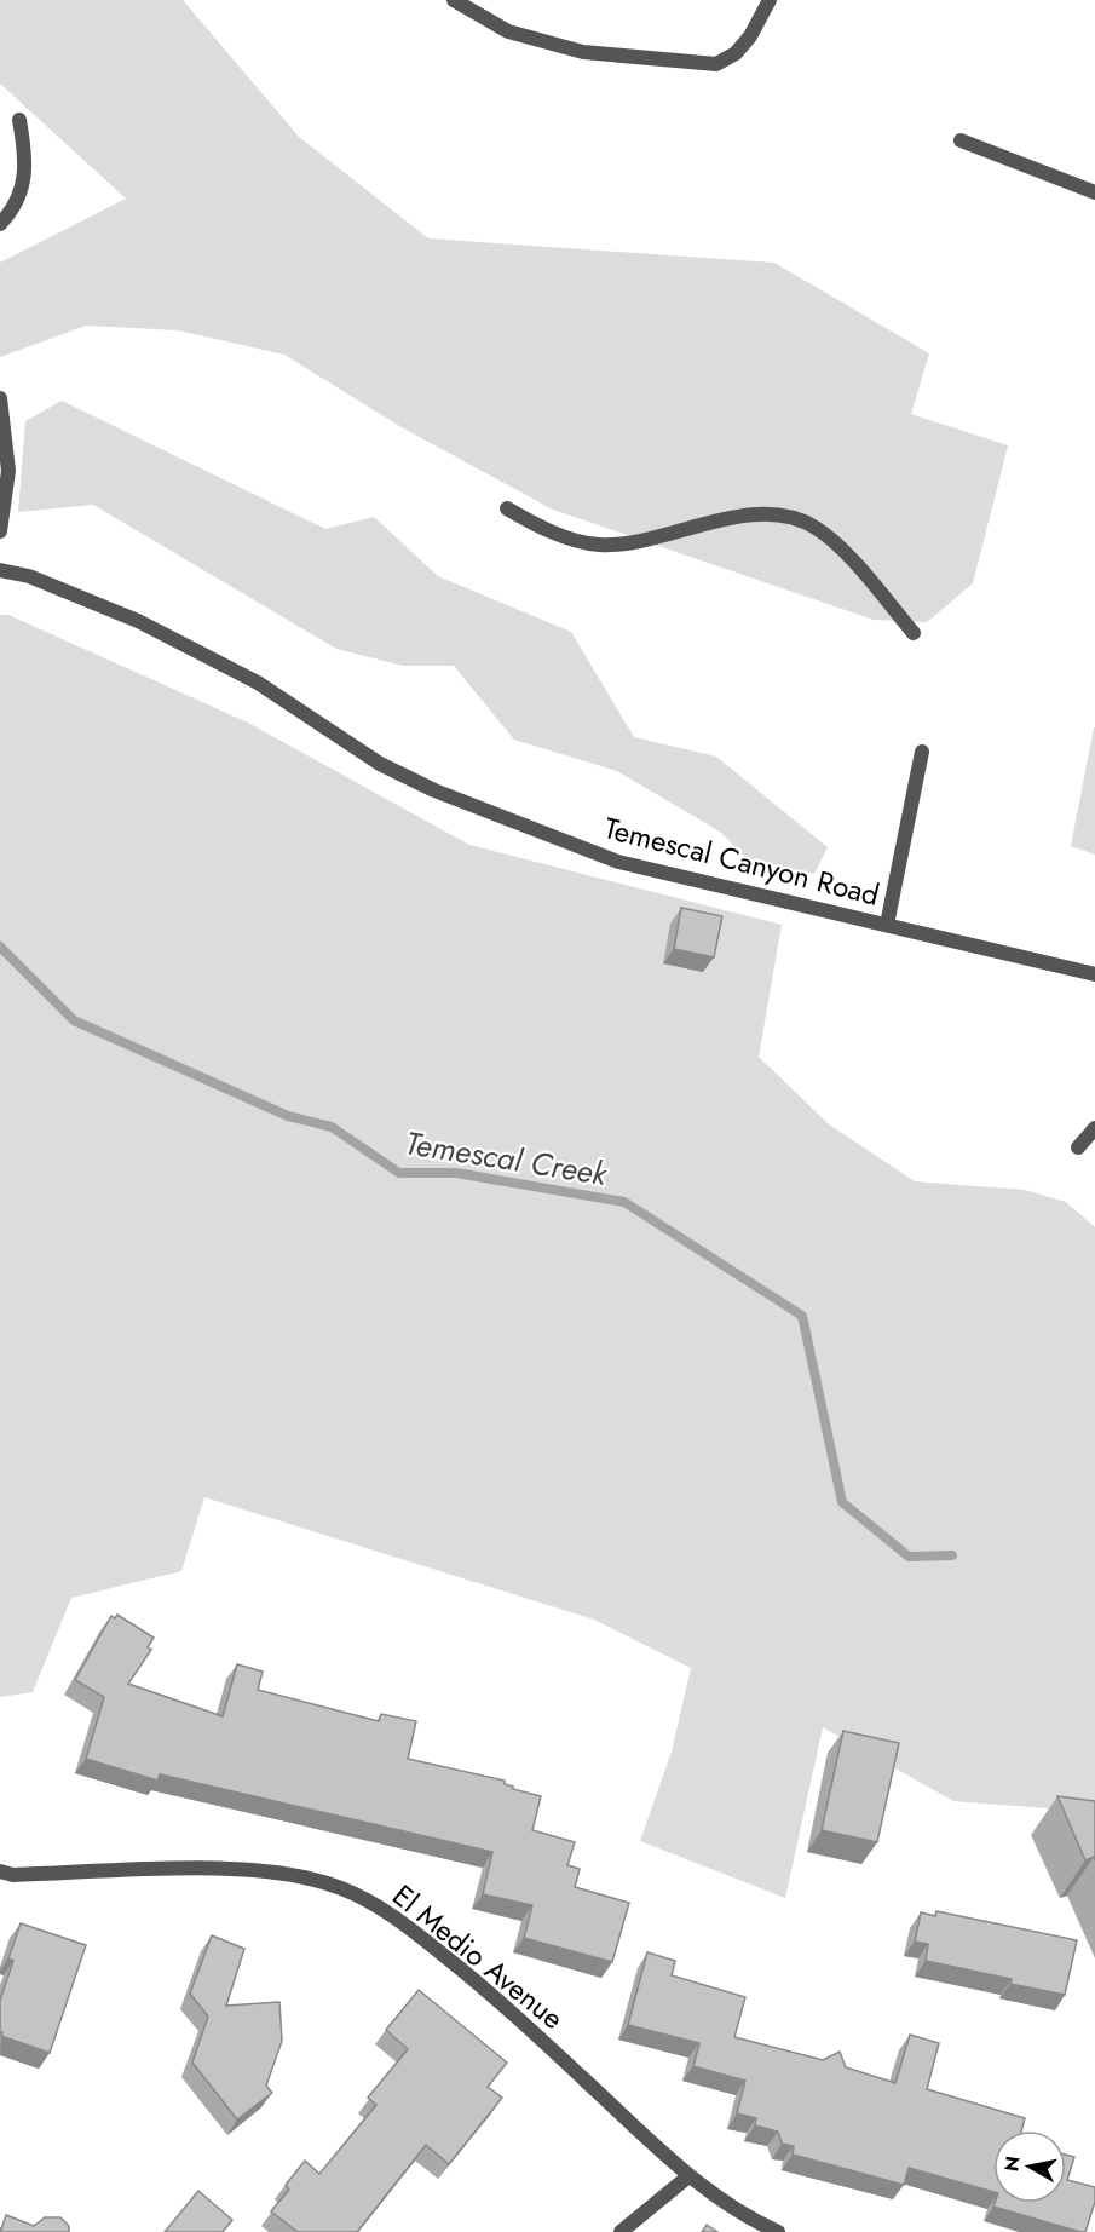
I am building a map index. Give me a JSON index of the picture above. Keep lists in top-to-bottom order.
{
  "streets": {
    "street": ["Temescal Canyon Road", "El Medio Avenue"]
  },
  "water": ["Temescal Creek"],
  "north": "left"
}
